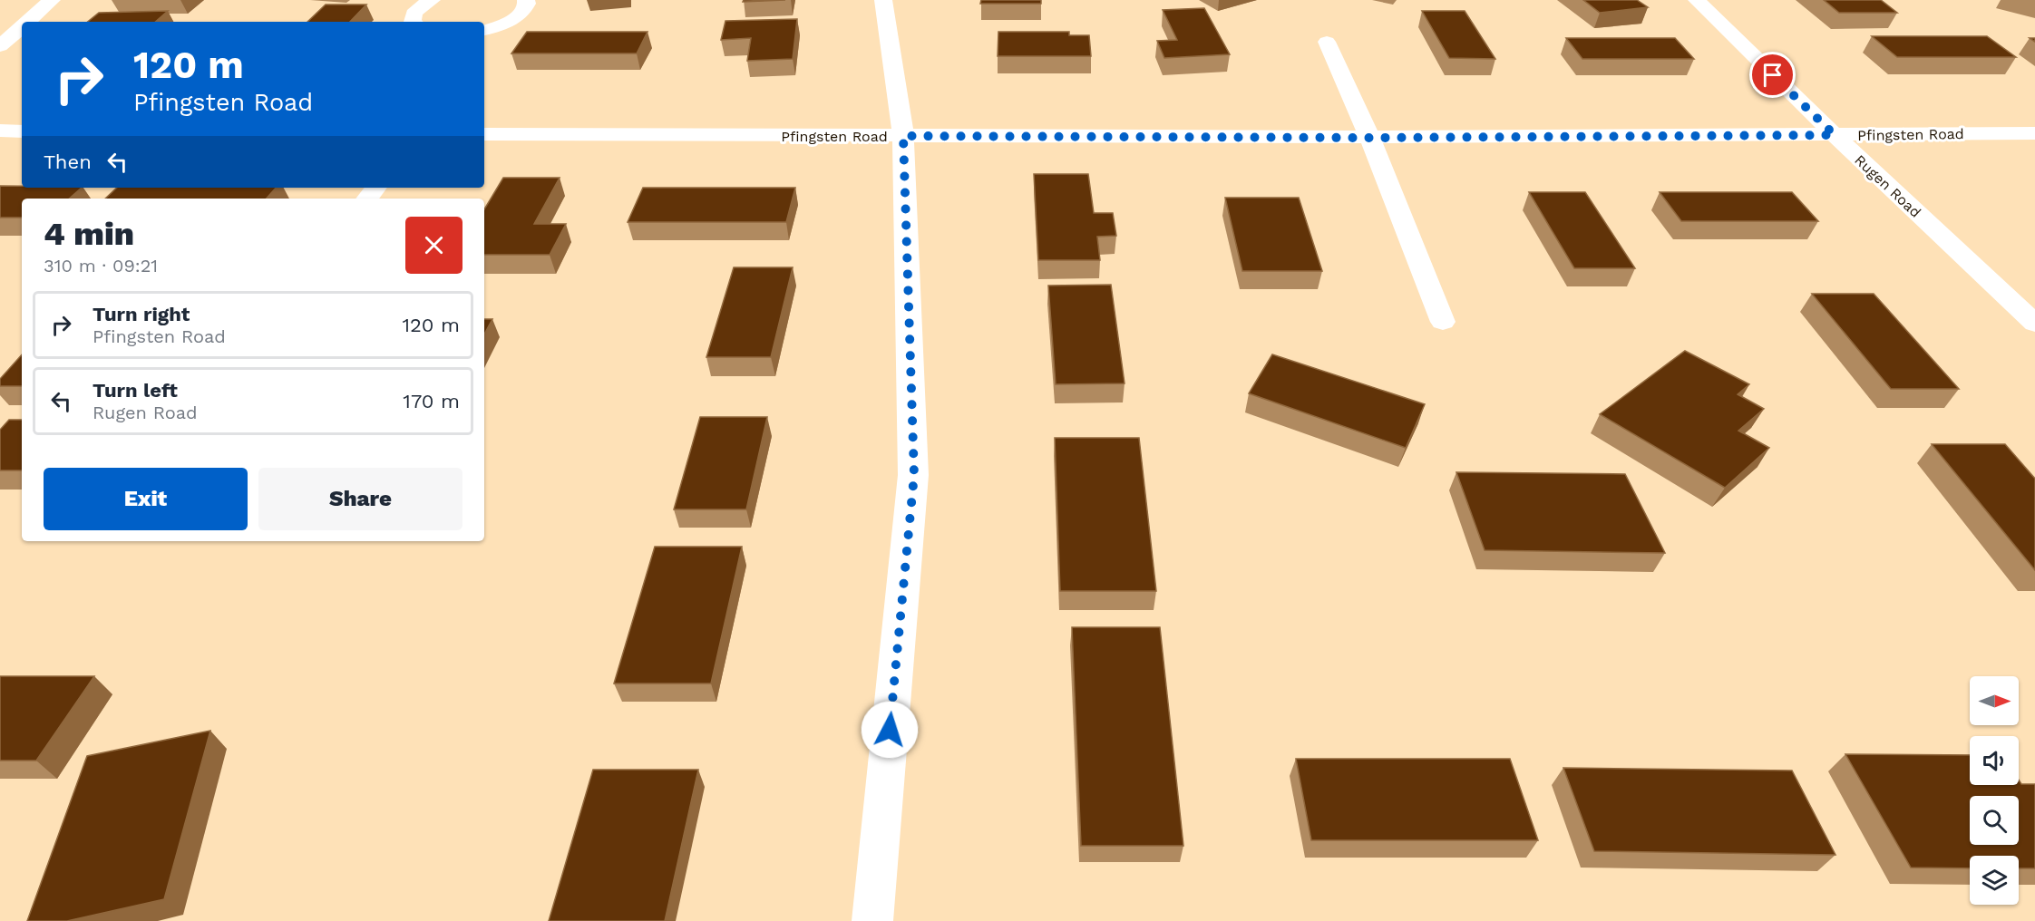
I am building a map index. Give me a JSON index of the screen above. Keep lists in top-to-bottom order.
{
  "streets": {
    "street": ["Pfingsten Road", "Rugen Road"]
  },
  "crossings": [
    ["Pfingsten Road", "Rugen Road"]
  ],
  "north": "right",
  "page": {
    "turn": ["120 m", "Pfingsten Road"],
    "then": "Then",
    "heading": ["4 min", "310 m · 09:21"],
    "list": [
      {
        "name": "Turn right",
        "note": "Pfingsten Road",
        "value": "120 m"
      },
      {
        "name": "Turn left",
        "note": "Rugen Road",
        "value": "170 m"
      }
    ],
    "buttons": ["Exit", "Share"]
  }
}
